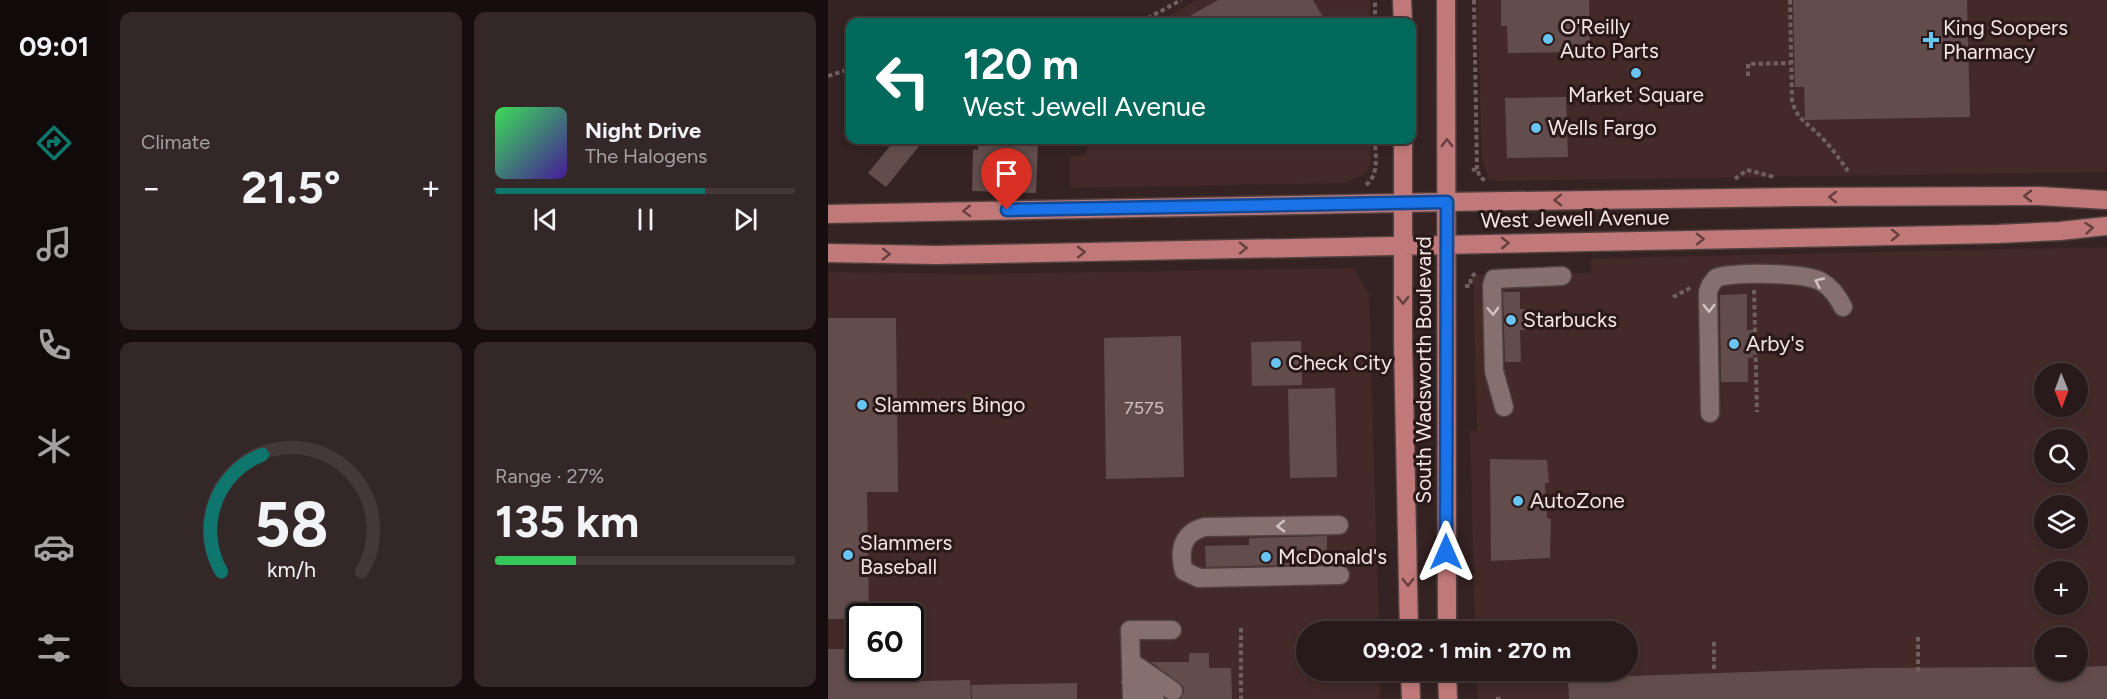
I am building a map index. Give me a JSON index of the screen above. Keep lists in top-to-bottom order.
{
  "streets": {
    "main road": ["West Jewell Avenue", "South Wadsworth Boulevard"]
  },
  "crossings": [
    ["West Jewell Avenue", "South Wadsworth Boulevard"]
  ],
  "places": {
    "other": [
      "O'Reilly Auto Parts",
      "Market Square",
      "Wells Fargo",
      "Starbucks",
      "Arby's",
      "Check City",
      "Slammers Bingo",
      "AutoZone",
      "Slammers Baseball",
      "McDonald's"
    ],
    "health": ["King Soopers Pharmacy"]
  },
  "house_numbers": ["7575"],
  "north": "bottom",
  "page": {
    "tabs": "09:01",
    "tile": [
      "Climate",
      ["Range · 27%", "135 km"]
    ],
    "turn": ["120 m", "West Jewell Avenue"],
    "song": ["Night Drive", "The Halogens"],
    "heat": ["−", "21.5°", "+"],
    "map_buttons": ["+", "−"],
    "limit": "60",
    "trip": "09:02 · 1 min · 270 m",
    "gauge": ["58", "km/h"]
  }
}
